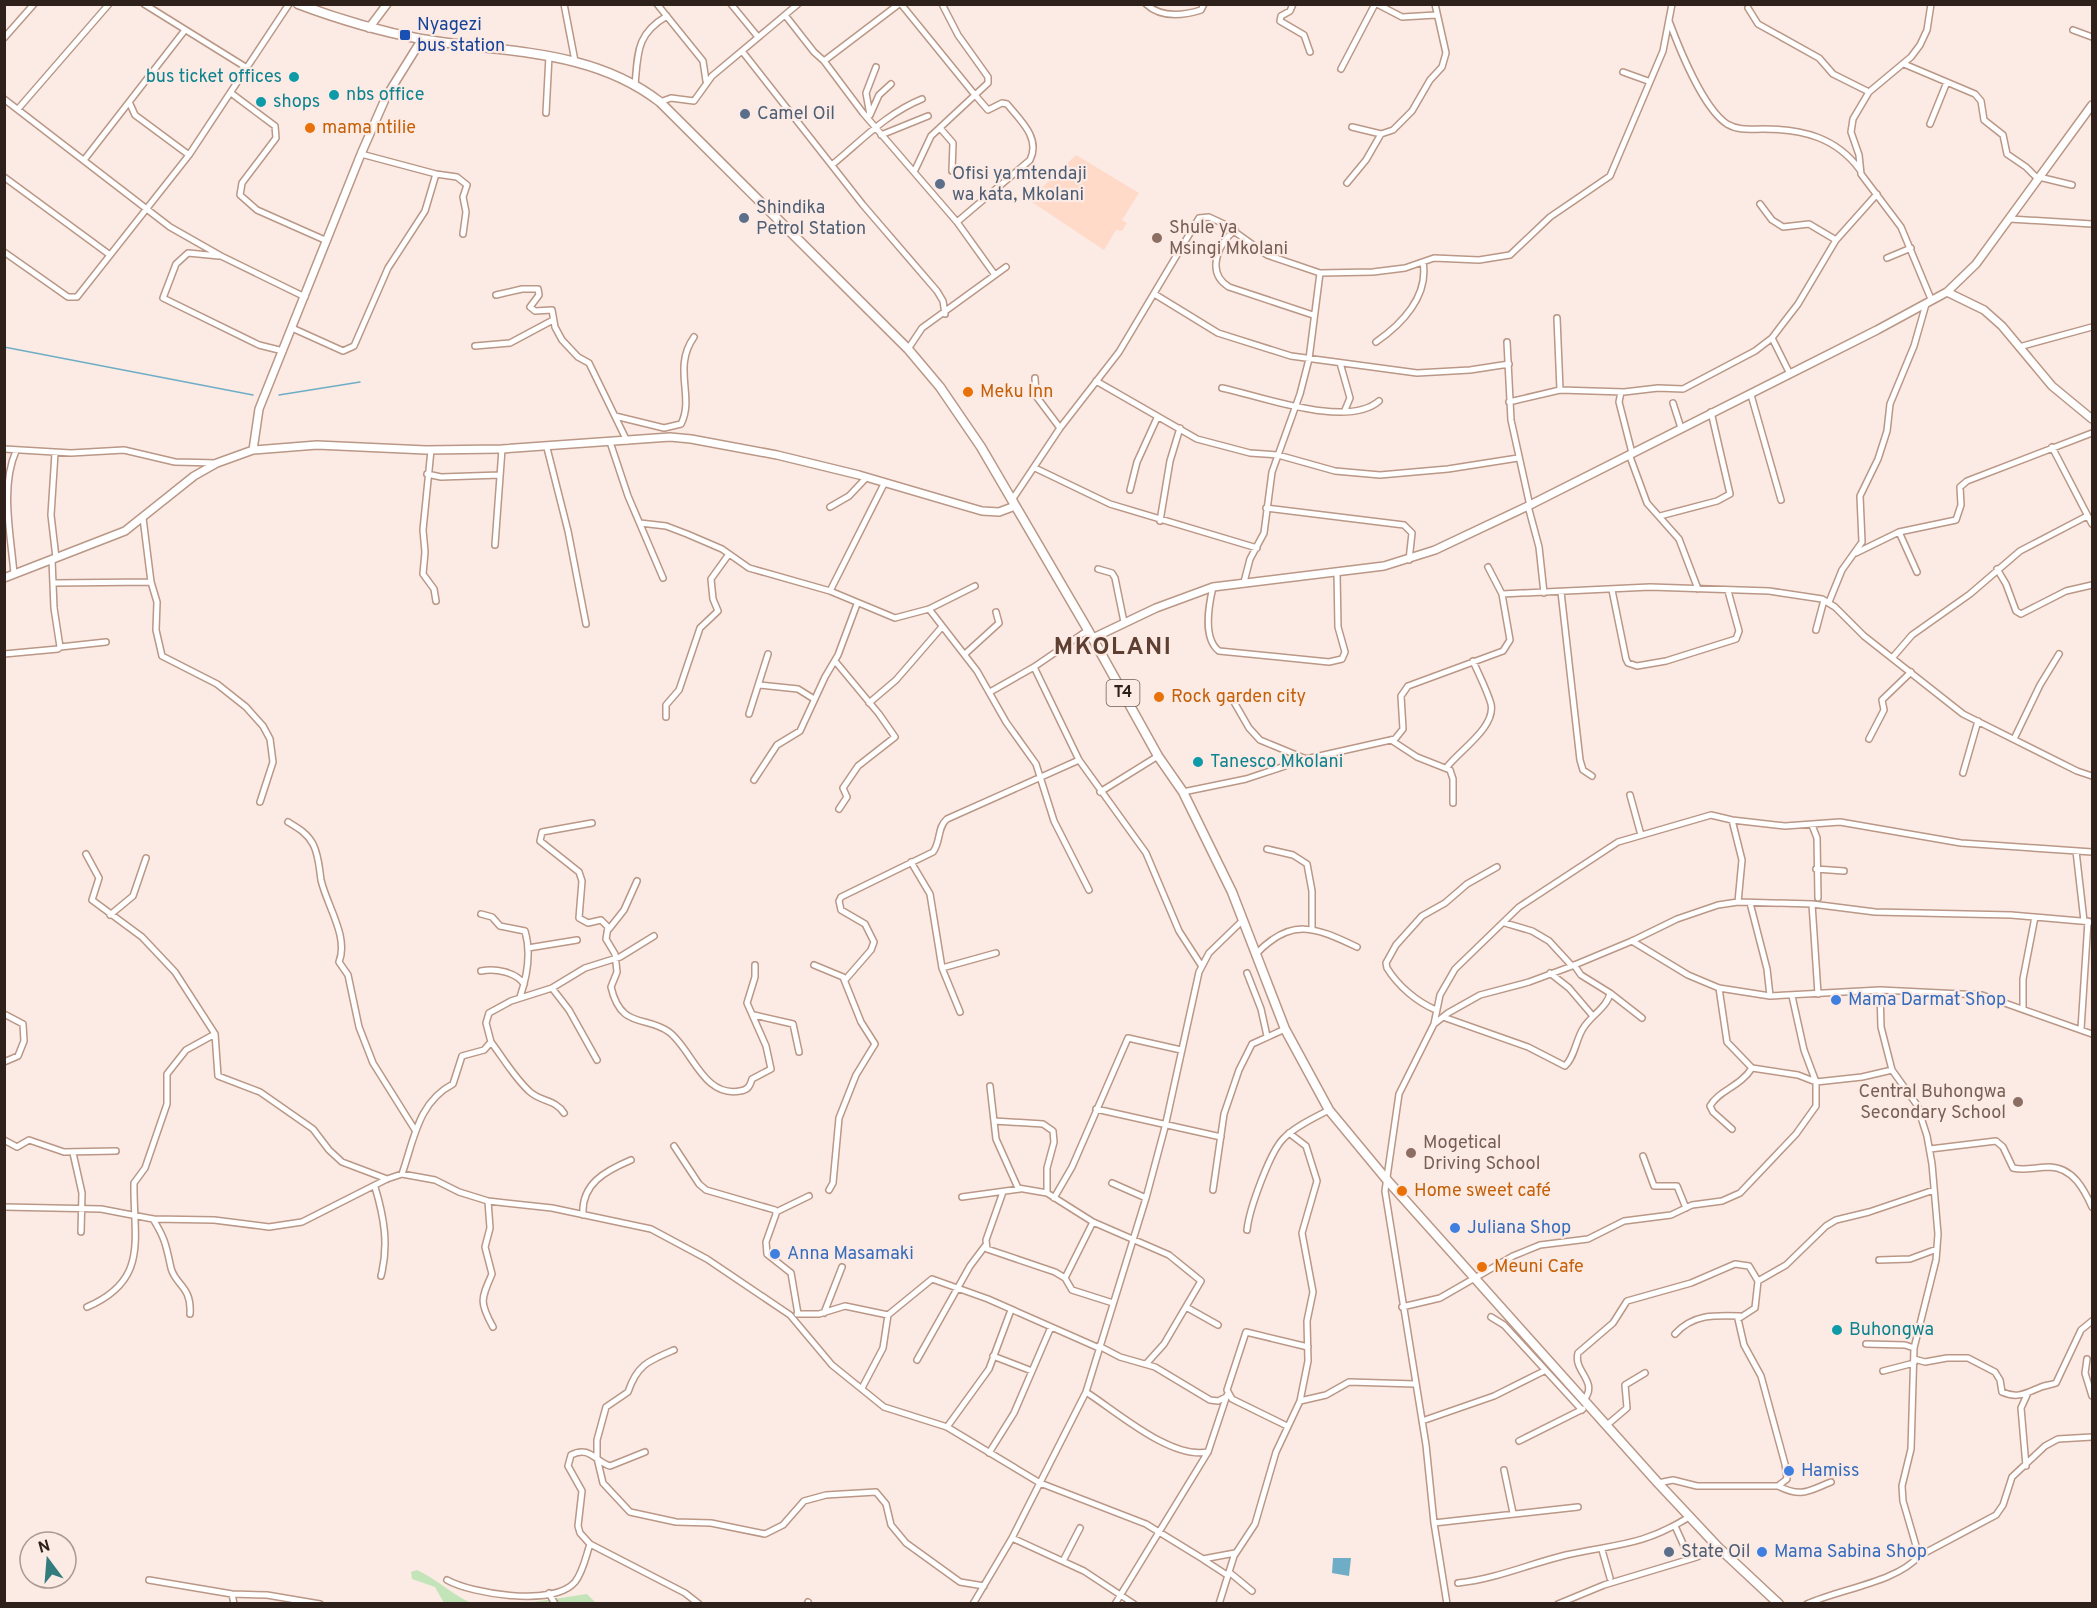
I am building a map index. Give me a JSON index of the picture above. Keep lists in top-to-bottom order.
{
  "streets": {
    "highway": ["T4"]
  },
  "districts": ["MKOLANI"],
  "places": {
    "transit": ["Nyagezi bus station"],
    "other": [
      "bus ticket offices",
      "nbs office",
      "shops",
      "Camel Oil",
      "mama ntilie",
      "Ofisi ya mtendaji wa kata, Mkolani",
      "Shindika Petrol Station",
      "Shule ya Msingi Mkolani",
      "Meku Inn",
      "Rock garden city",
      "Tanesco Mkolani",
      "Mama Darmat Shop",
      "Central Buhongwa Secondary School",
      "Mogetical Driving School",
      "Home sweet café",
      "Juliana Shop",
      "Anna Masamaki",
      "Meuni Cafe",
      "Buhongwa",
      "Hamiss",
      "State Oil",
      "Mama Sabina Shop"
    ]
  },
  "north": "top"
}
